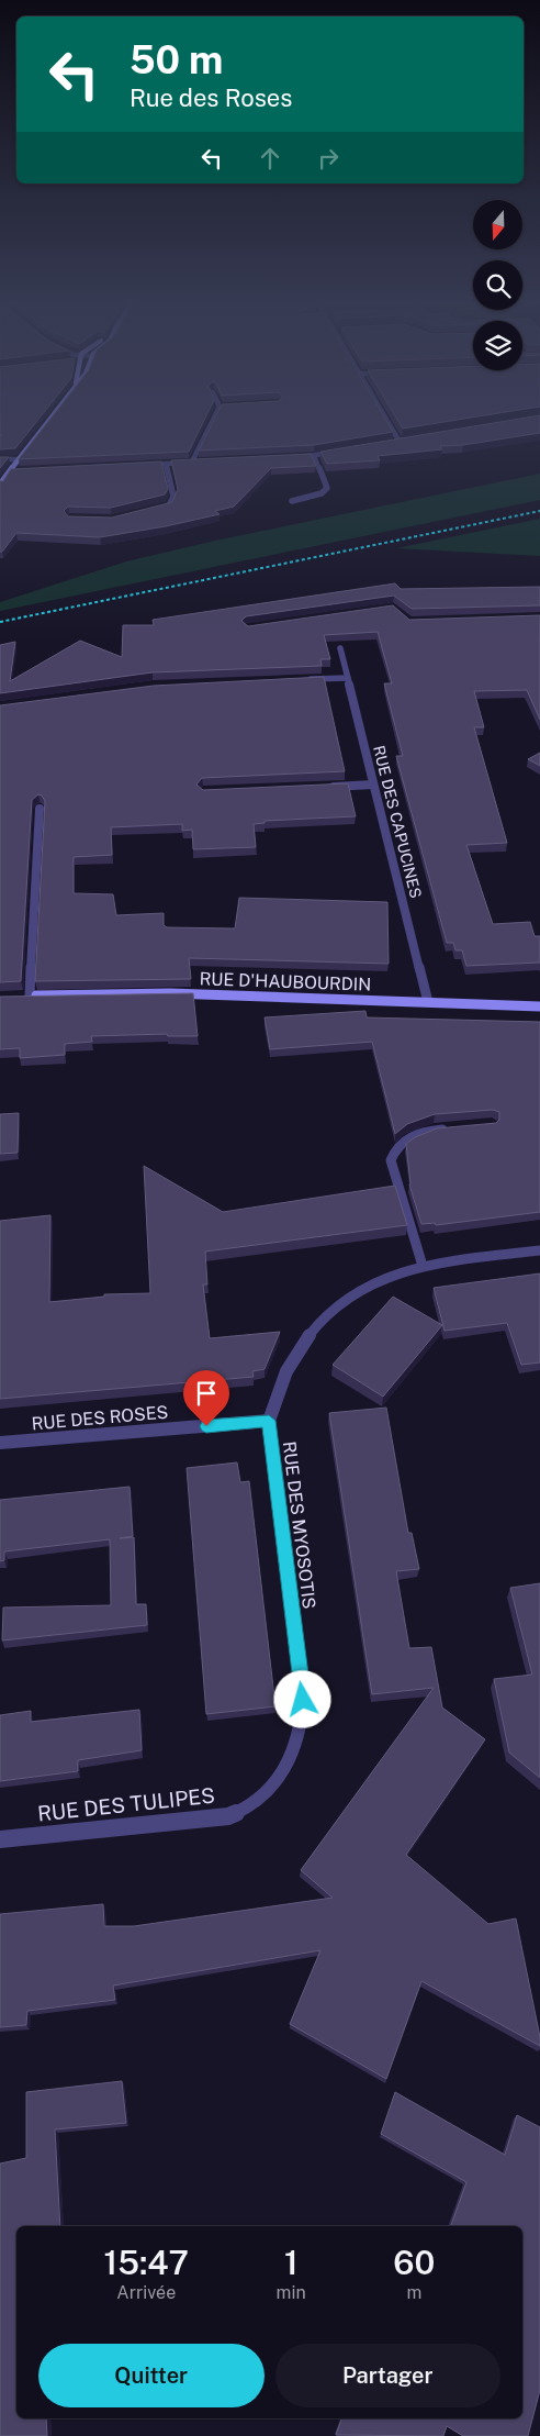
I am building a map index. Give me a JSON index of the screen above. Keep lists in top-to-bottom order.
{
  "streets": {
    "street": [
      "RUE DES CAPUCINES",
      "RUE D'HAUBOURDIN",
      "RUE DES ROSES",
      "RUE DES MYOSOTIS",
      "RUE DES TULIPES"
    ]
  },
  "crossings": [
    ["RUE DES CAPUCINES", "RUE D'HAUBOURDIN"],
    ["RUE DES ROSES", "RUE DES MYOSOTIS"],
    ["RUE DES MYOSOTIS", "RUE DES TULIPES"]
  ],
  "north": "bottom",
  "page": {
    "turn": ["50 m", "Rue des Roses"],
    "eta": [
      "15:47",
      "Arrivée",
      "1",
      "min",
      "60",
      "m"
    ],
    "buttons": ["Quitter", "Partager"]
  }
}
